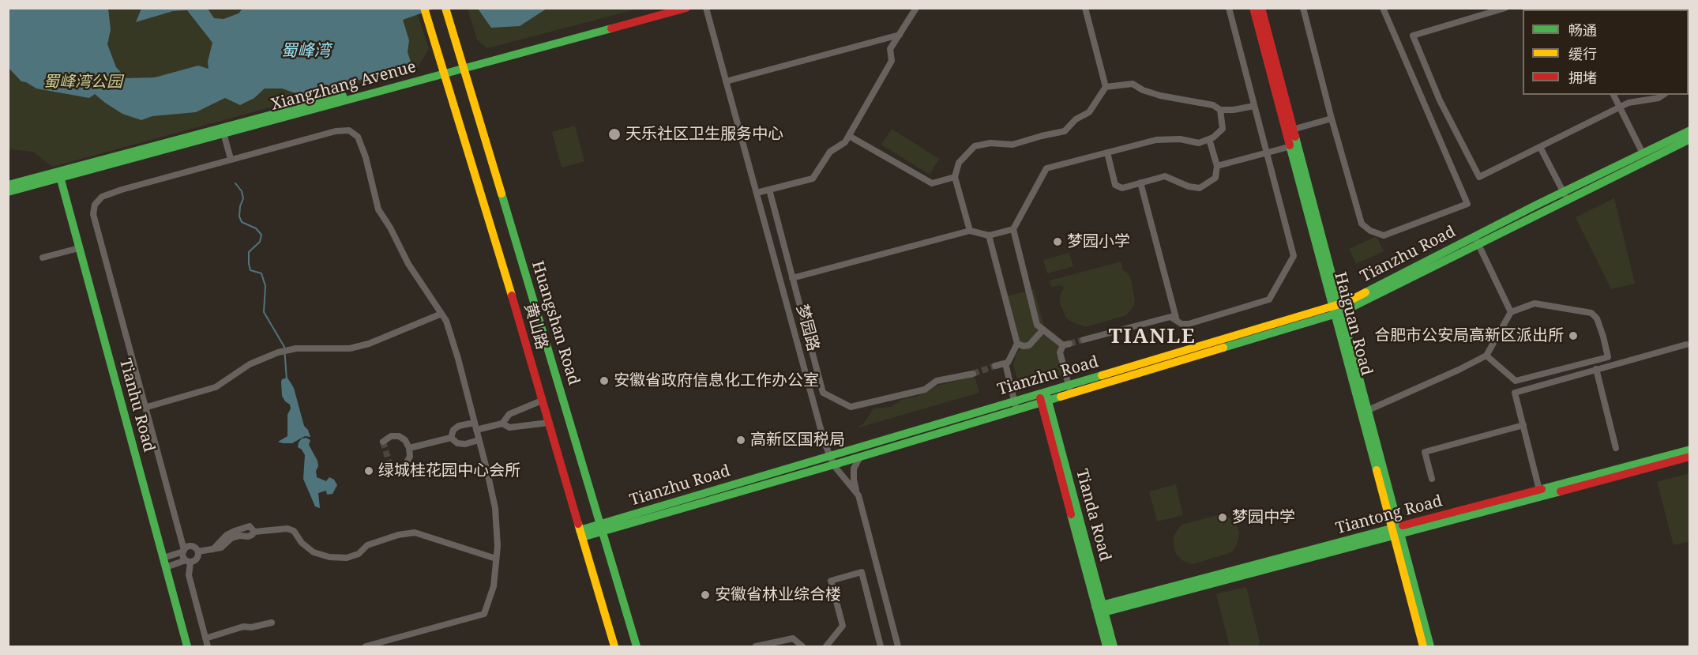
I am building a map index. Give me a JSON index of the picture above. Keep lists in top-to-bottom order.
{
  "streets": {
    "street": [
      "Xiangzhang Avenue",
      "Tianzhu Road",
      "Huangshan Road",
      "Haiguan Road",
      "黄山路",
      "梦园路",
      "Tianhu Road",
      "Tianda Road",
      "Tiantong Road"
    ]
  },
  "crossings": [
    ["Xiangzhang Avenue", "Huangshan Road"],
    ["Xiangzhang Avenue", "黄山路"],
    ["Xiangzhang Avenue", "Tianhu Road"],
    ["Tianzhu Road", "Huangshan Road"],
    ["Tianzhu Road", "Haiguan Road"],
    ["Tianzhu Road", "黄山路"],
    ["Tianzhu Road", "梦园路"],
    ["Tianzhu Road", "Tianda Road"],
    ["Haiguan Road", "Tiantong Road"],
    ["Tianda Road", "Tiantong Road"]
  ],
  "districts": ["TIANLE"],
  "water": ["蜀峰湾"],
  "parks": ["蜀峰湾公园"],
  "places": [
    "天乐社区卫生服务中心",
    "梦园小学",
    "合肥市公安局高新区派出所",
    "安徽省政府信息化工作办公室",
    "高新区国税局",
    "绿城桂花园中心会所",
    "梦园中学",
    "安徽省林业综合楼"
  ],
  "legend": ["畅通", "缓行", "拥堵"]
}
